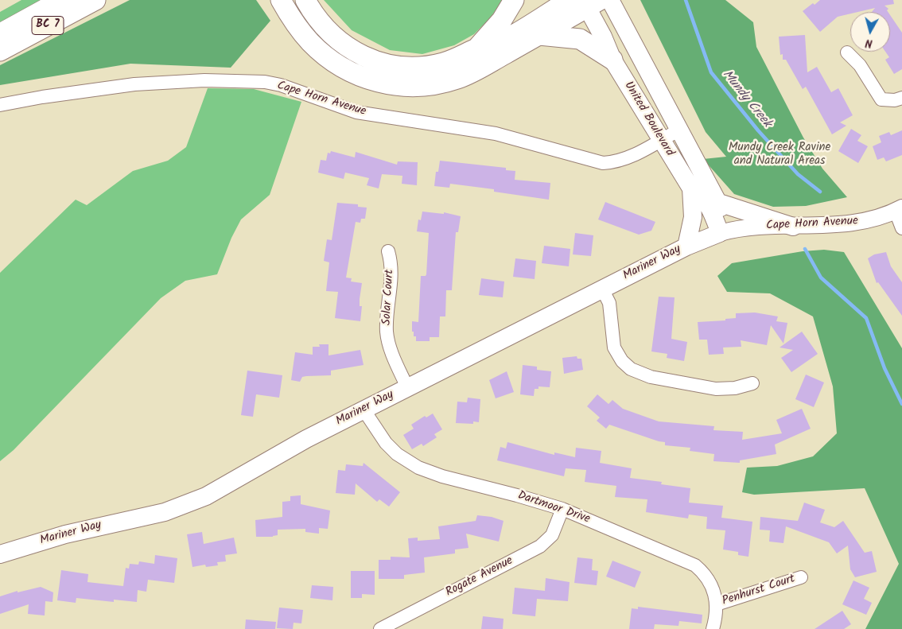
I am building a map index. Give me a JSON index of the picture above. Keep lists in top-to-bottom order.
{
  "streets": {
    "main road": ["BC 7", "United Boulevard", "Mariner Way"],
    "street": [
      "Cape Horn Avenue",
      "Solar Court",
      "Dartmoor Drive",
      "Rogate Avenue",
      "Penhurst Court"
    ]
  },
  "crossings": [
    ["Cape Horn Avenue", "United Boulevard"],
    ["Cape Horn Avenue", "Mariner Way"],
    ["United Boulevard", "Mariner Way"],
    ["Mariner Way", "Solar Court"],
    ["Mariner Way", "Dartmoor Drive"],
    ["Dartmoor Drive", "Rogate Avenue"],
    ["Dartmoor Drive", "Penhurst Court"]
  ],
  "water": ["Mundy Creek"],
  "parks": ["Mundy Creek Ravine and Natural Areas"],
  "north": "bottom"
}
